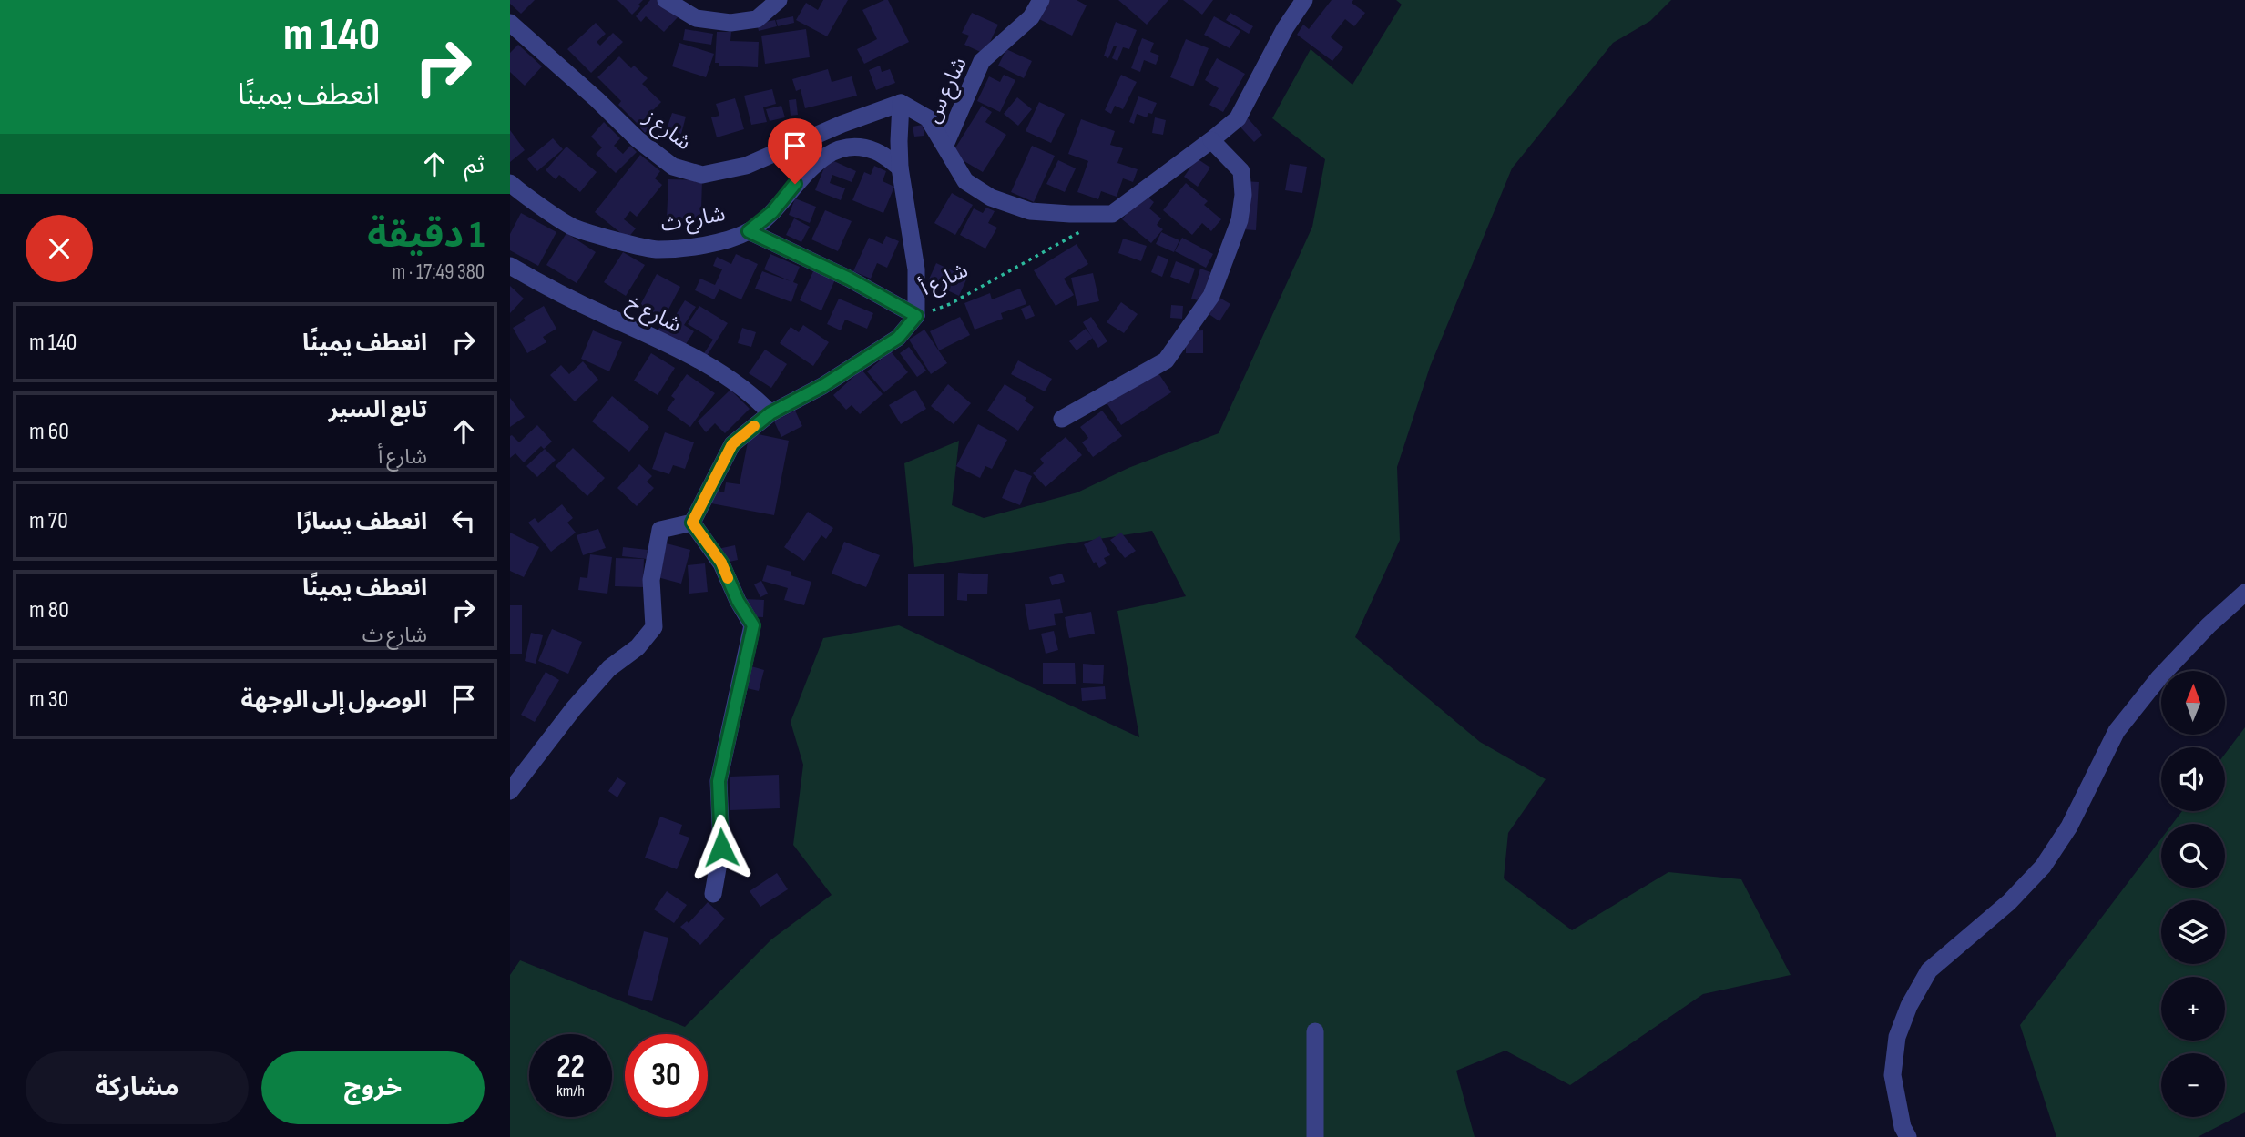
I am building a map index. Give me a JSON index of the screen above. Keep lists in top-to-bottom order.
{
  "streets": {
    "street": [
      "شارع ﺱ",
      "شارع ﺯ",
      "شارع ث",
      "شارع أ",
      "شارع خ"
    ]
  },
  "crossings": [
    ["شارع أ", "شارع خ"]
  ],
  "north": "top",
  "page": {
    "turn": ["140 m", "انعطف يمينًا"],
    "then": "ثم",
    "heading": ["1 دقيقة", "380 m · 17:49"],
    "list": [
      {
        "name": "انعطف يمينًا",
        "value": "140 m"
      },
      {
        "name": "تابع السير",
        "note": "شارع أ",
        "value": "60 m"
      },
      {
        "name": "انعطف يسارًا",
        "value": "70 m"
      },
      {
        "name": "انعطف يمينًا",
        "note": "شارع ث",
        "value": "80 m"
      },
      {
        "name": "الوصول إلى الوجهة",
        "value": "30 m"
      }
    ],
    "map_buttons": ["+", "−"],
    "speed": "22 km/h",
    "limit": "30",
    "buttons": ["خروج", "مشاركة"]
  }
}
